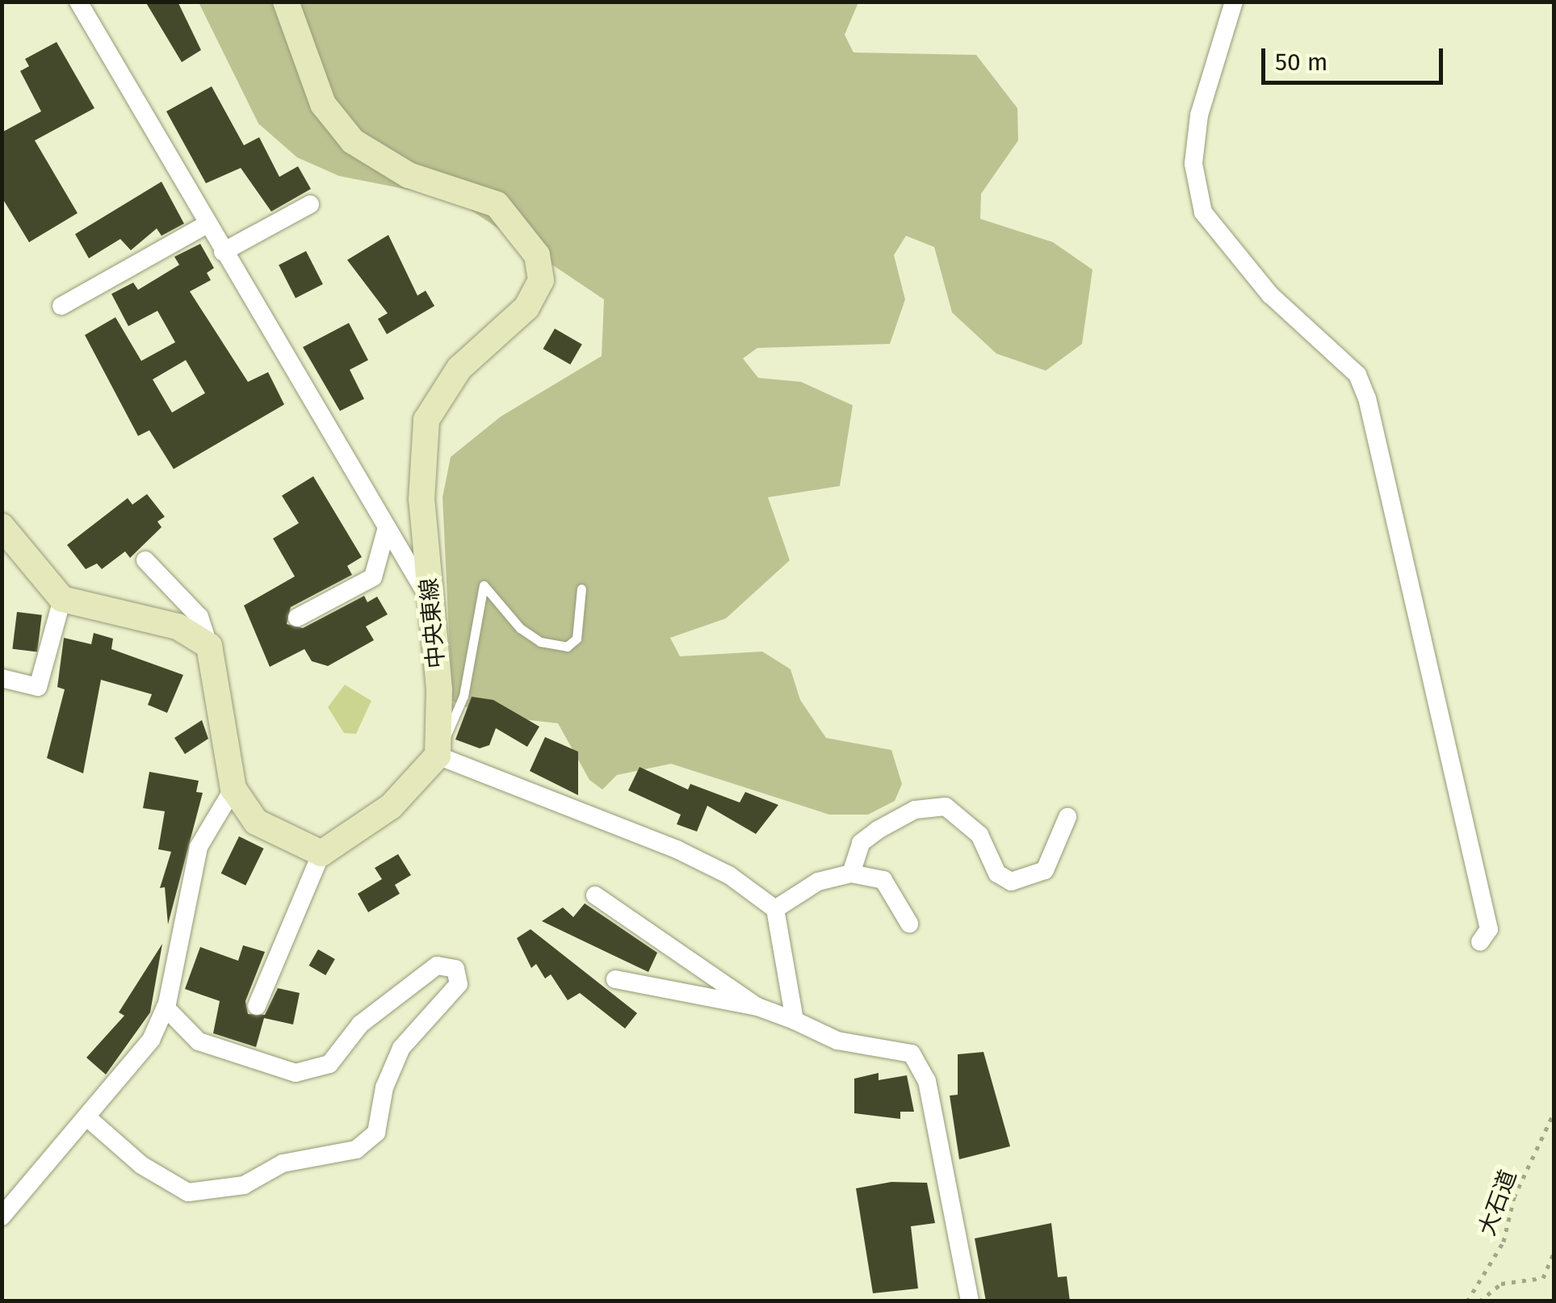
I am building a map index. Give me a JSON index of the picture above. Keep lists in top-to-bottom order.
{
  "streets": {
    "main road": ["中央東線"],
    "path": ["大石道"]
  },
  "scale_bar": "50 m"
}
